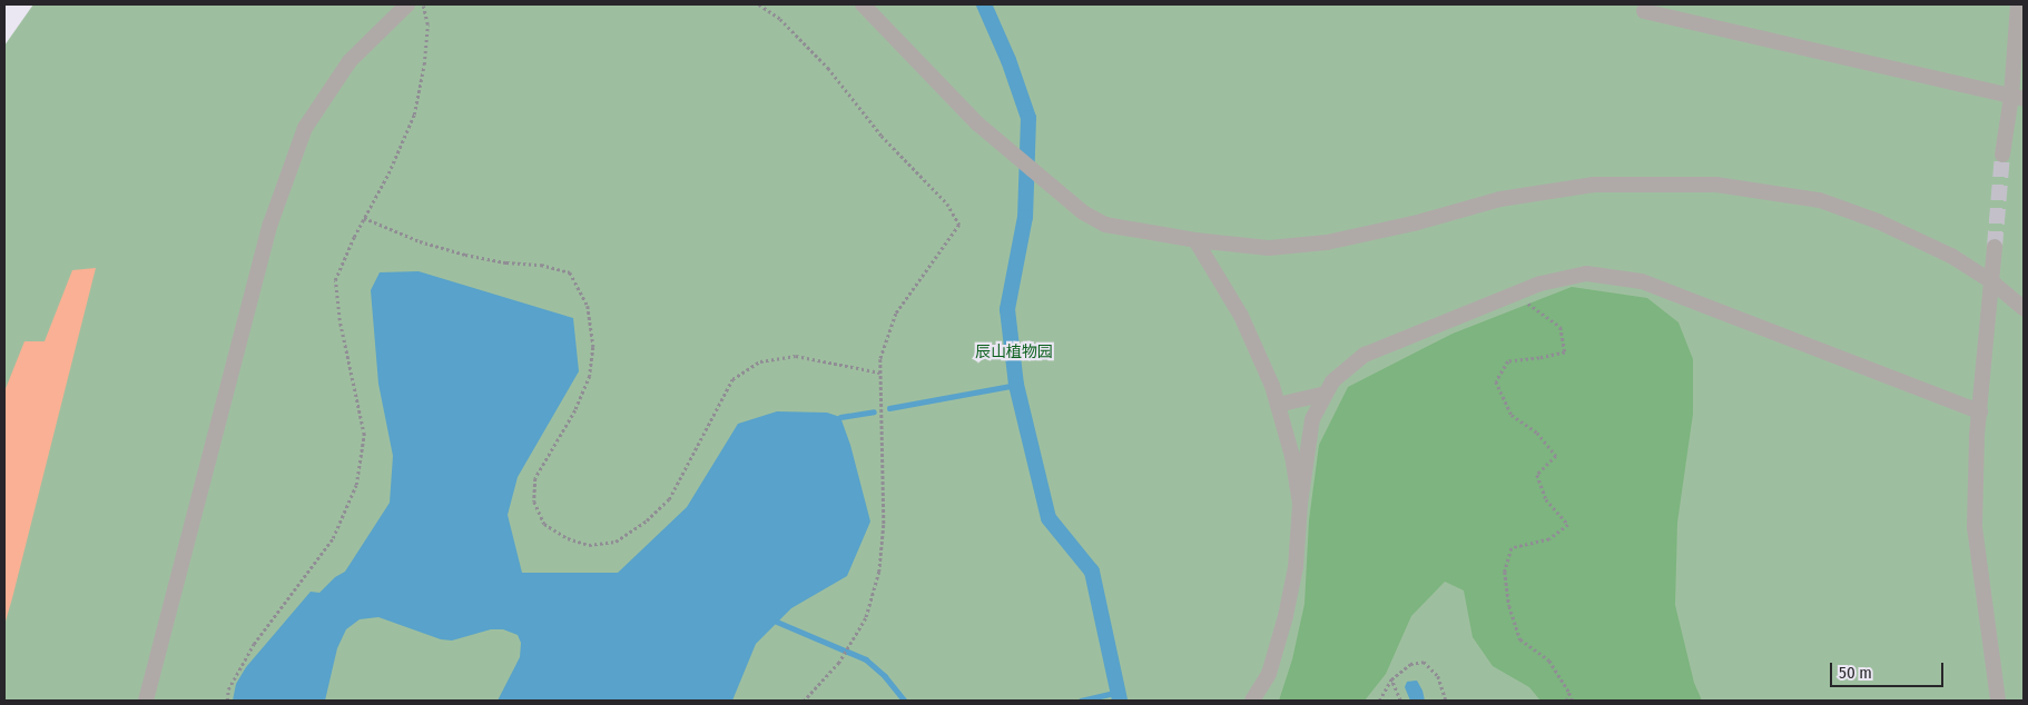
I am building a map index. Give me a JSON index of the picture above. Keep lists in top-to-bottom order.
{
  "parks": ["辰山植物园"],
  "scale_bar": "50 m"
}
